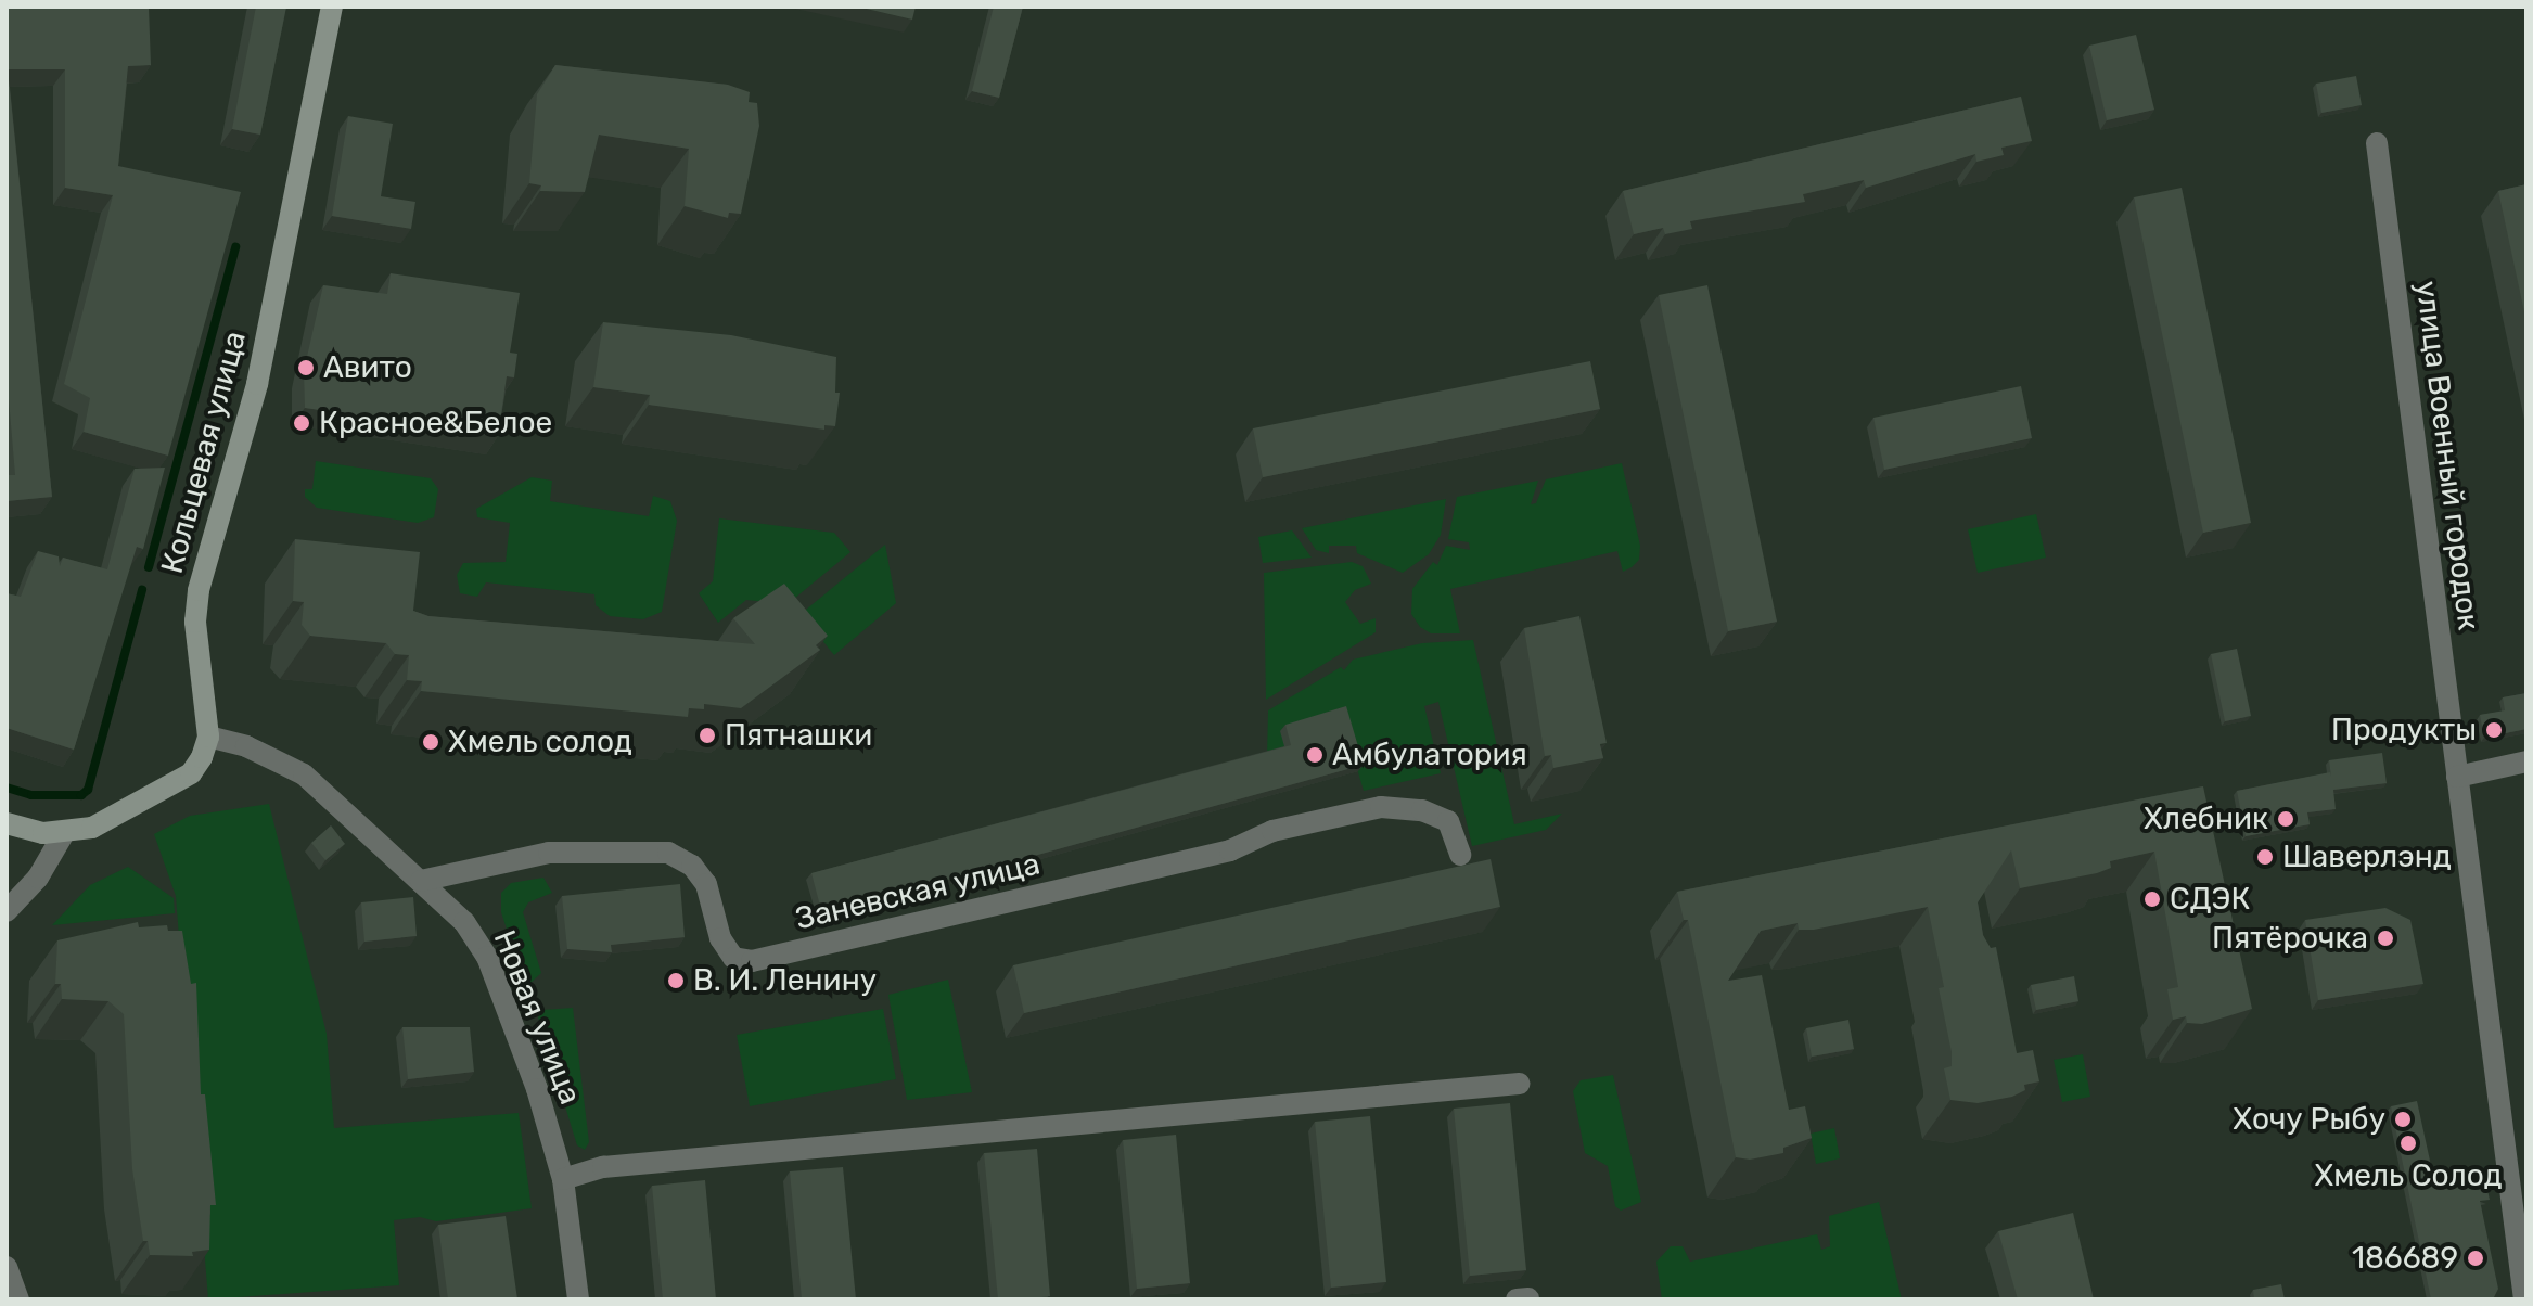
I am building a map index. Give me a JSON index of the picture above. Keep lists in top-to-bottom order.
{
  "streets": {
    "street": [
      "Кольцевая улица",
      "улица Военный городок",
      "Заневская улица",
      "Новая улица"
    ]
  },
  "crossings": [
    ["Кольцевая улица", "Новая улица"],
    ["Заневская улица", "Новая улица"]
  ],
  "places": [
    "Авито",
    "Красное&Белое",
    "Продукты",
    "Пятнашки",
    "Хмель солод",
    "Амбулатория",
    "Хлебник",
    "Шаверлэнд",
    "СДЭК",
    "Пятёрочка",
    "В. И. Ленину",
    "Хочу Рыбу",
    "Хмель Солод",
    "186689"
  ]
}
